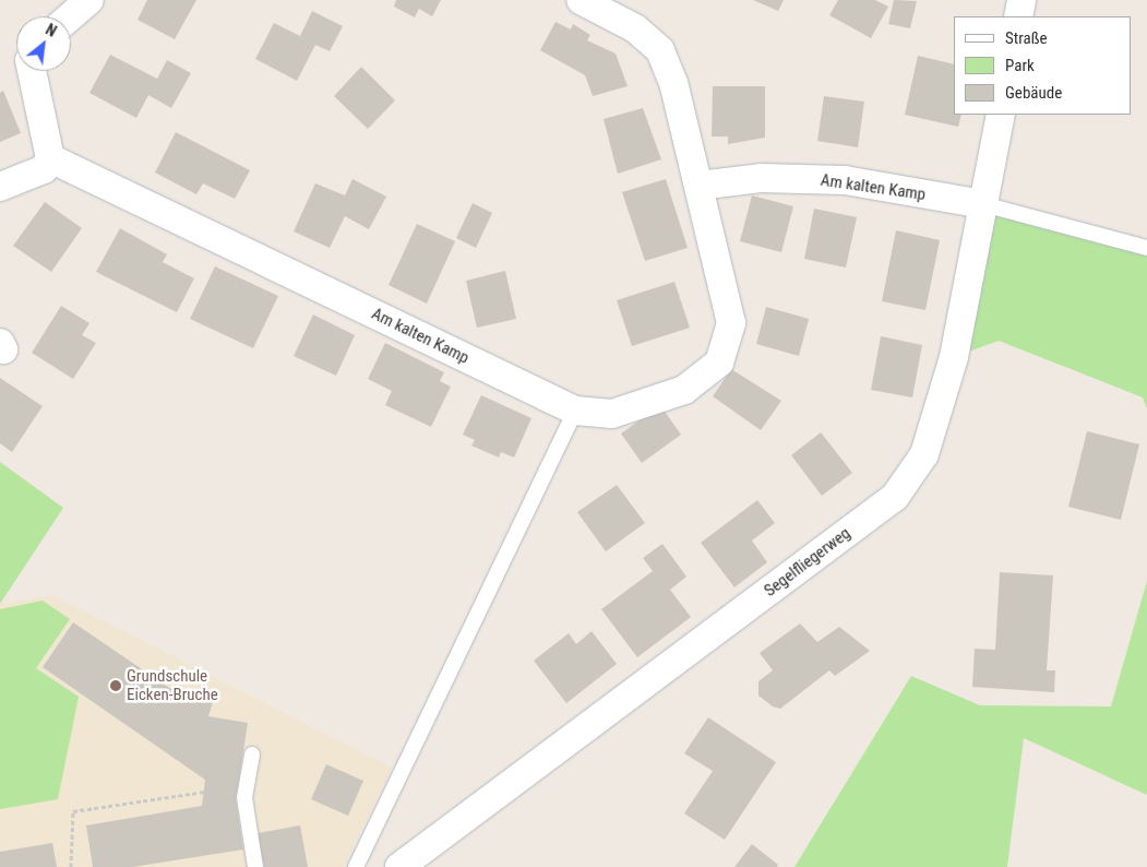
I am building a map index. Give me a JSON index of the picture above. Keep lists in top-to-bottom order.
{
  "streets": {
    "street": ["Am kalten Kamp", "Segelfliegerweg"]
  },
  "crossings": [
    ["Am kalten Kamp", "Segelfliegerweg"]
  ],
  "places": ["Grundschule Eicken-Bruche"],
  "legend": ["Straße", "Park", "Gebäude"],
  "north": "top right"
}
